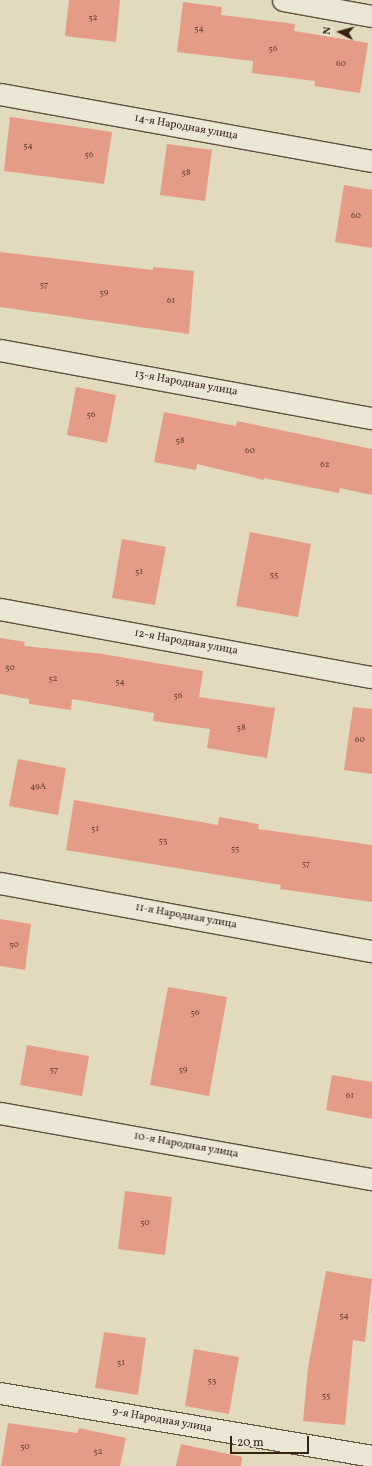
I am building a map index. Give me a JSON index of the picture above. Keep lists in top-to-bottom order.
{
  "streets": {
    "street": [
      "14-я Народная улица",
      "13-я Народная улица",
      "12-я Народная улица",
      "11-я Народная улица",
      "10-я Народная улица",
      "9-я Народная улица"
    ]
  },
  "house_numbers": [
    "52",
    "54",
    "56",
    "60",
    "54",
    "56",
    "58",
    "60",
    "57",
    "59",
    "61",
    "56",
    "58",
    "60",
    "62",
    "51",
    "55",
    "50",
    "52",
    "54",
    "56",
    "58",
    "60",
    "49А",
    "51",
    "53",
    "55",
    "57",
    "50",
    "56",
    "57",
    "59",
    "61",
    "50",
    "54",
    "51",
    "53",
    "55",
    "50",
    "52"
  ],
  "scale_bar": "20 m",
  "north": "left"
}
